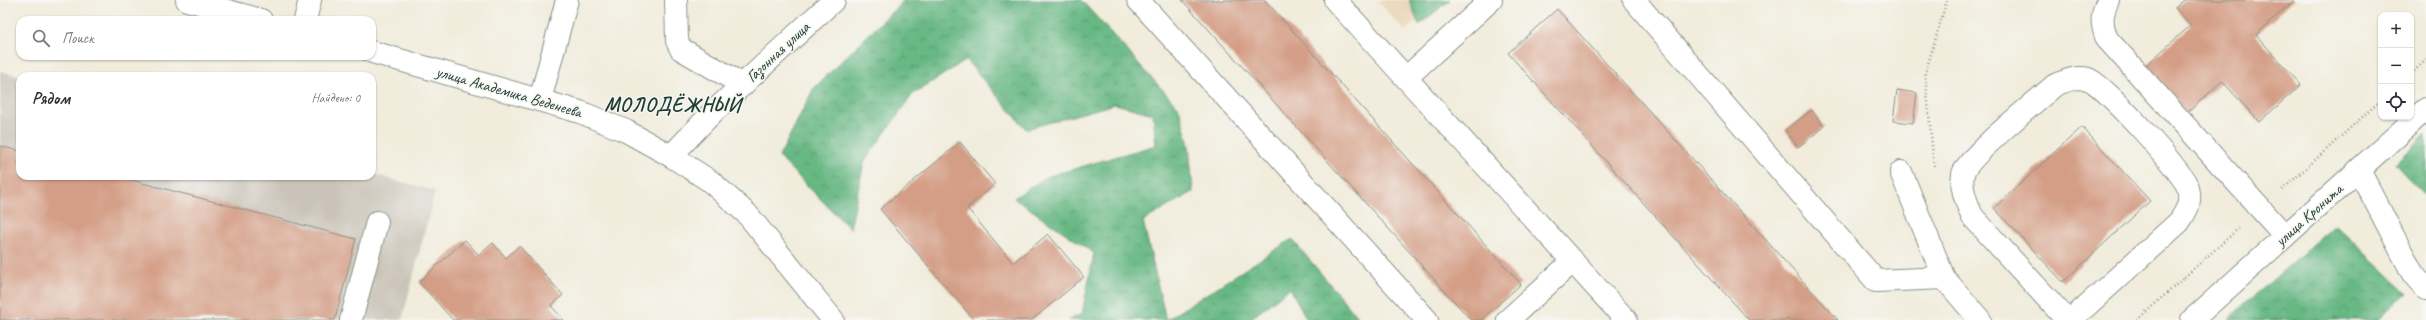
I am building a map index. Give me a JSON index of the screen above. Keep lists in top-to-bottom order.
{
  "streets": {
    "street": ["Газонная улица", "улица Академика Веденеева", "улица Кронита"]
  },
  "crossings": [
    ["Газонная улица", "улица Академика Веденеева"]
  ],
  "districts": ["МОЛОДЁЖНЫЙ"],
  "page": {
    "map_buttons": ["+", "−"],
    "search": "Поиск",
    "heading": ["Рядом", "Найдено: 0"]
  }
}
